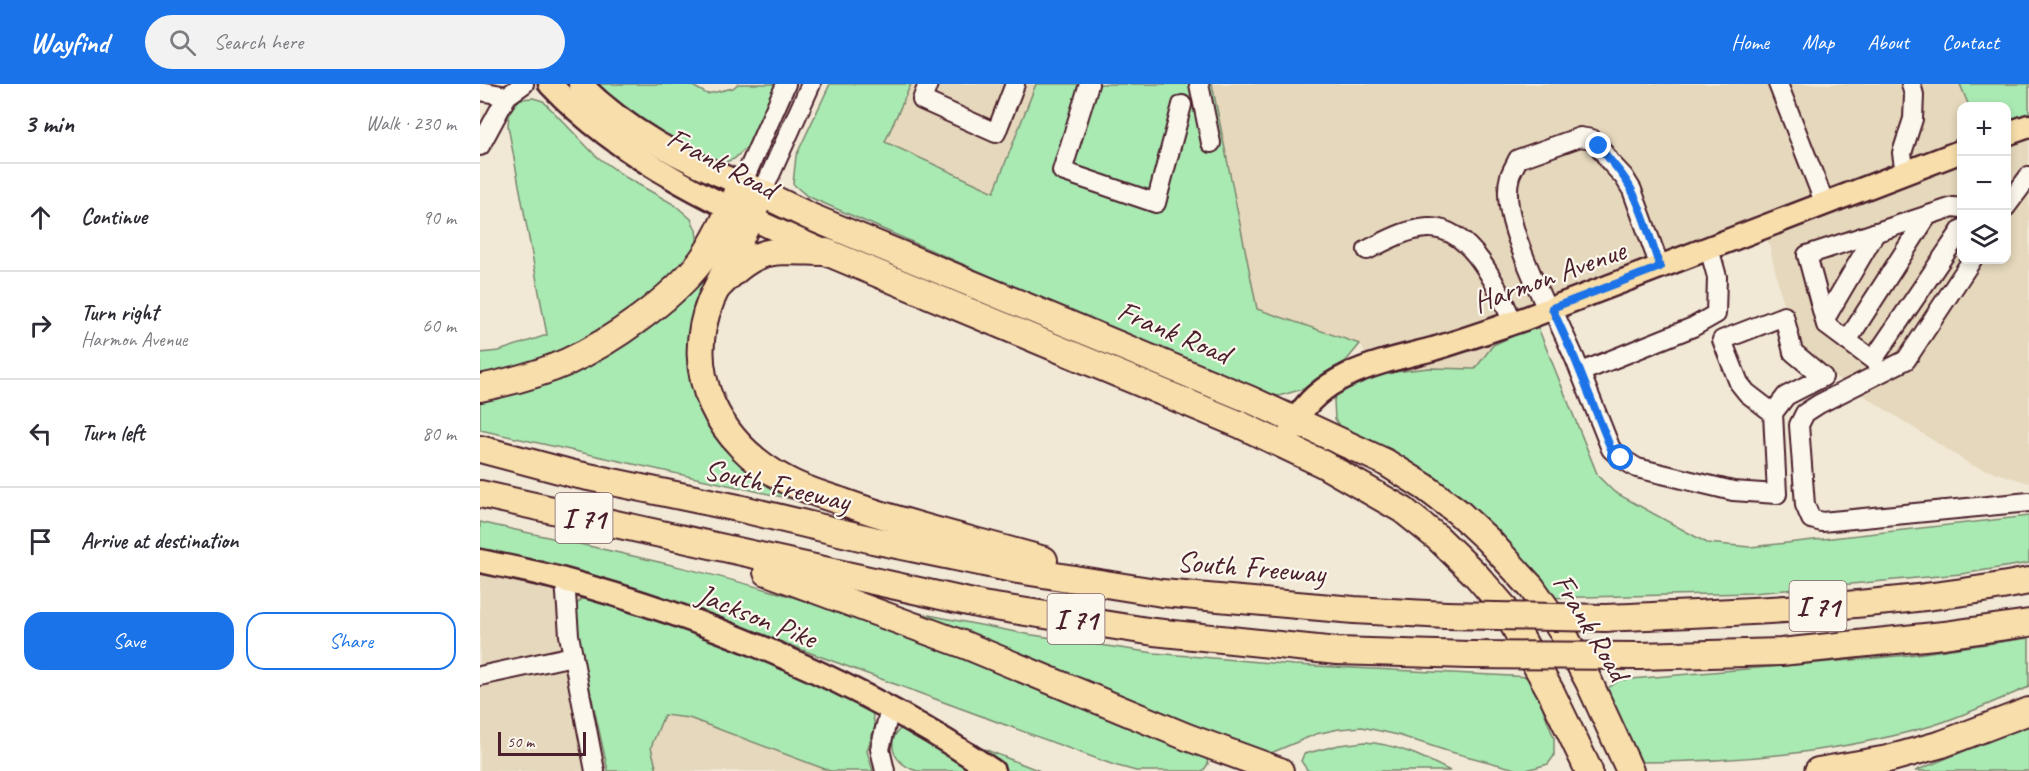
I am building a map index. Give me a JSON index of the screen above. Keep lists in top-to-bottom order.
{
  "streets": {
    "highway": ["Frank Road", "South Freeway", "I 71"],
    "main road": ["Harmon Avenue", "Jackson Pike"]
  },
  "crossings": [
    ["Frank Road", "Harmon Avenue"]
  ],
  "scale_bar": "50 m",
  "page": {
    "header": "Wayfind",
    "search": "Search here",
    "nav": [
      "Home",
      "Map",
      "About",
      "Contact"
    ],
    "heading": ["3 min", "Walk · 230 m"],
    "map_buttons": ["+", "−"],
    "list": [
      ["Continue", "90 m"],
      ["Turn right", "Harmon Avenue", "60 m"],
      ["Turn left", "80 m"],
      "Arrive at destination"
    ],
    "buttons": ["Save", "Share"],
    "scale": "50 m"
  }
}
